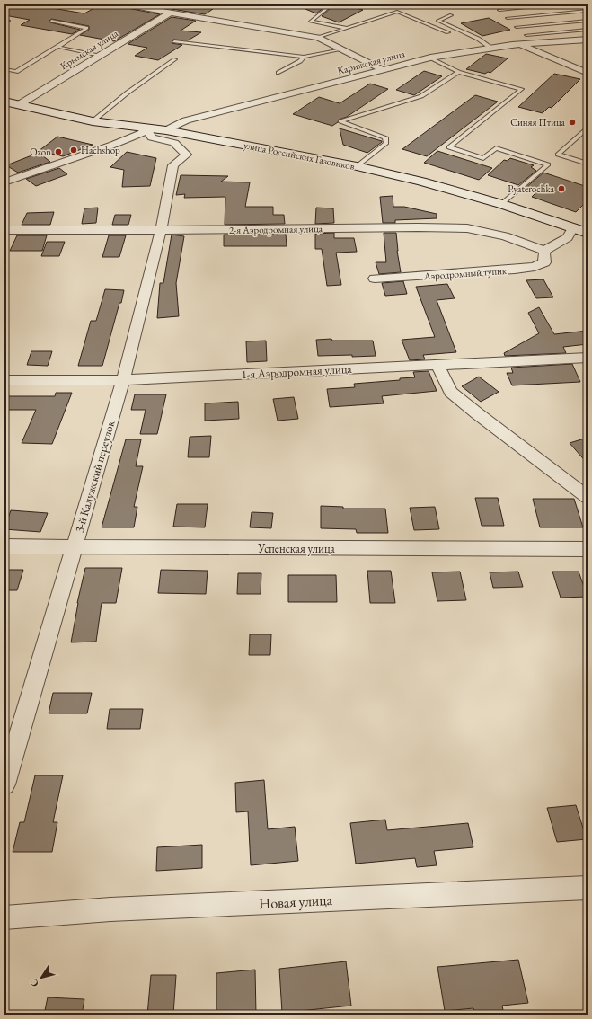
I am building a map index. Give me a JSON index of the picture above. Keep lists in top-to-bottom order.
{
  "streets": {
    "main road": ["улица Российских Газовиков"],
    "street": [
      "Крымская улица",
      "Карижская улица",
      "2-я Аэродромная улица",
      "Аэродромный тупик",
      "1-я Аэродромная улица",
      "3-й Калужский переулок",
      "Успенская улица",
      "Новая улица"
    ]
  },
  "crossings": [
    ["Крымская улица", "улица Российских Газовиков"],
    ["Карижская улица", "улица Российских Газовиков"],
    ["улица Российских Газовиков", "3-й Калужский переулок"],
    ["2-я Аэродромная улица", "Аэродромный тупик"],
    ["2-я Аэродромная улица", "3-й Калужский переулок"],
    ["1-я Аэродромная улица", "3-й Калужский переулок"],
    ["3-й Калужский переулок", "Успенская улица"]
  ],
  "places": [
    "Синяя Птица",
    "Hachshop",
    "Ozon",
    "Pyaterochka"
  ],
  "north": "bottom left"
}
